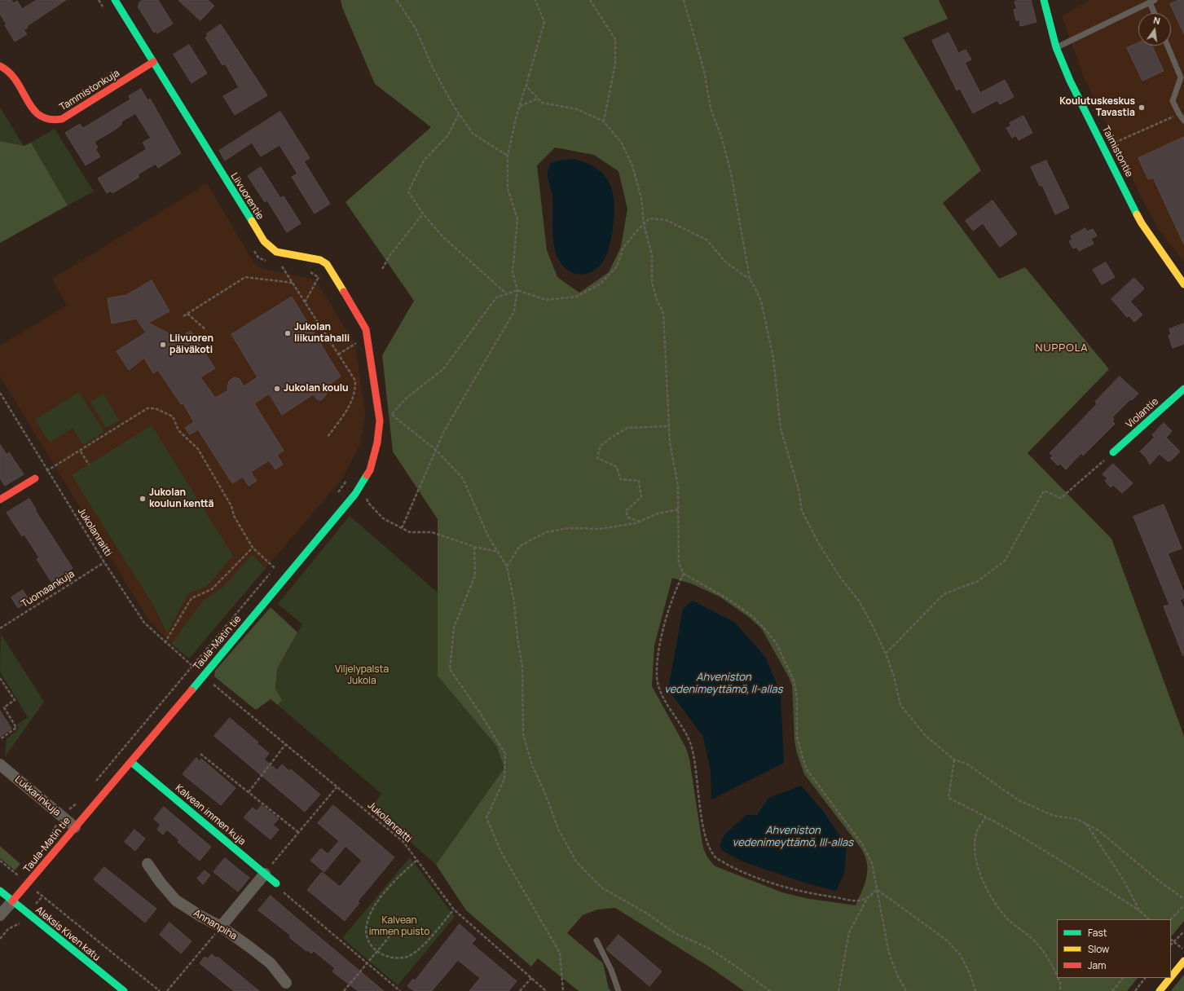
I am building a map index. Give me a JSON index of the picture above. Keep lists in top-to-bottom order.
{
  "streets": {
    "street": [
      "Tammistonkuja",
      "Taimistontie",
      "Liivuorentie",
      "Violantie",
      "Taula-Matin tie",
      "Lukkarinkuja",
      "Kalvean immen kuja",
      "Annanpiha",
      "Aleksis Kiven katu"
    ],
    "path": ["Jukolanraitti", "Tuomaankuja"]
  },
  "crossings": [
    ["Tammistonkuja", "Liivuorentie"],
    ["Liivuorentie", "Taula-Matin tie"],
    ["Jukolanraitti", "Tuomaankuja"],
    ["Taula-Matin tie", "Lukkarinkuja"],
    ["Taula-Matin tie", "Kalvean immen kuja"],
    ["Taula-Matin tie", "Aleksis Kiven katu"]
  ],
  "districts": ["NUPPOLA"],
  "water": ["Ahveniston vedenimeyttämö, II-allas", "Ahveniston vedenimeyttämö, III-allas"],
  "parks": ["Viljelypalsta Jukola", "Kalvean immen puisto"],
  "places": [
    "Koulutuskeskus Tavastia",
    "Jukolan liikuntahalli",
    "Liivuoren päiväkoti",
    "Jukolan koulu",
    "Jukolan koulun kenttä"
  ],
  "legend": ["Fast", "Slow", "Jam"],
  "north": "top"
}
